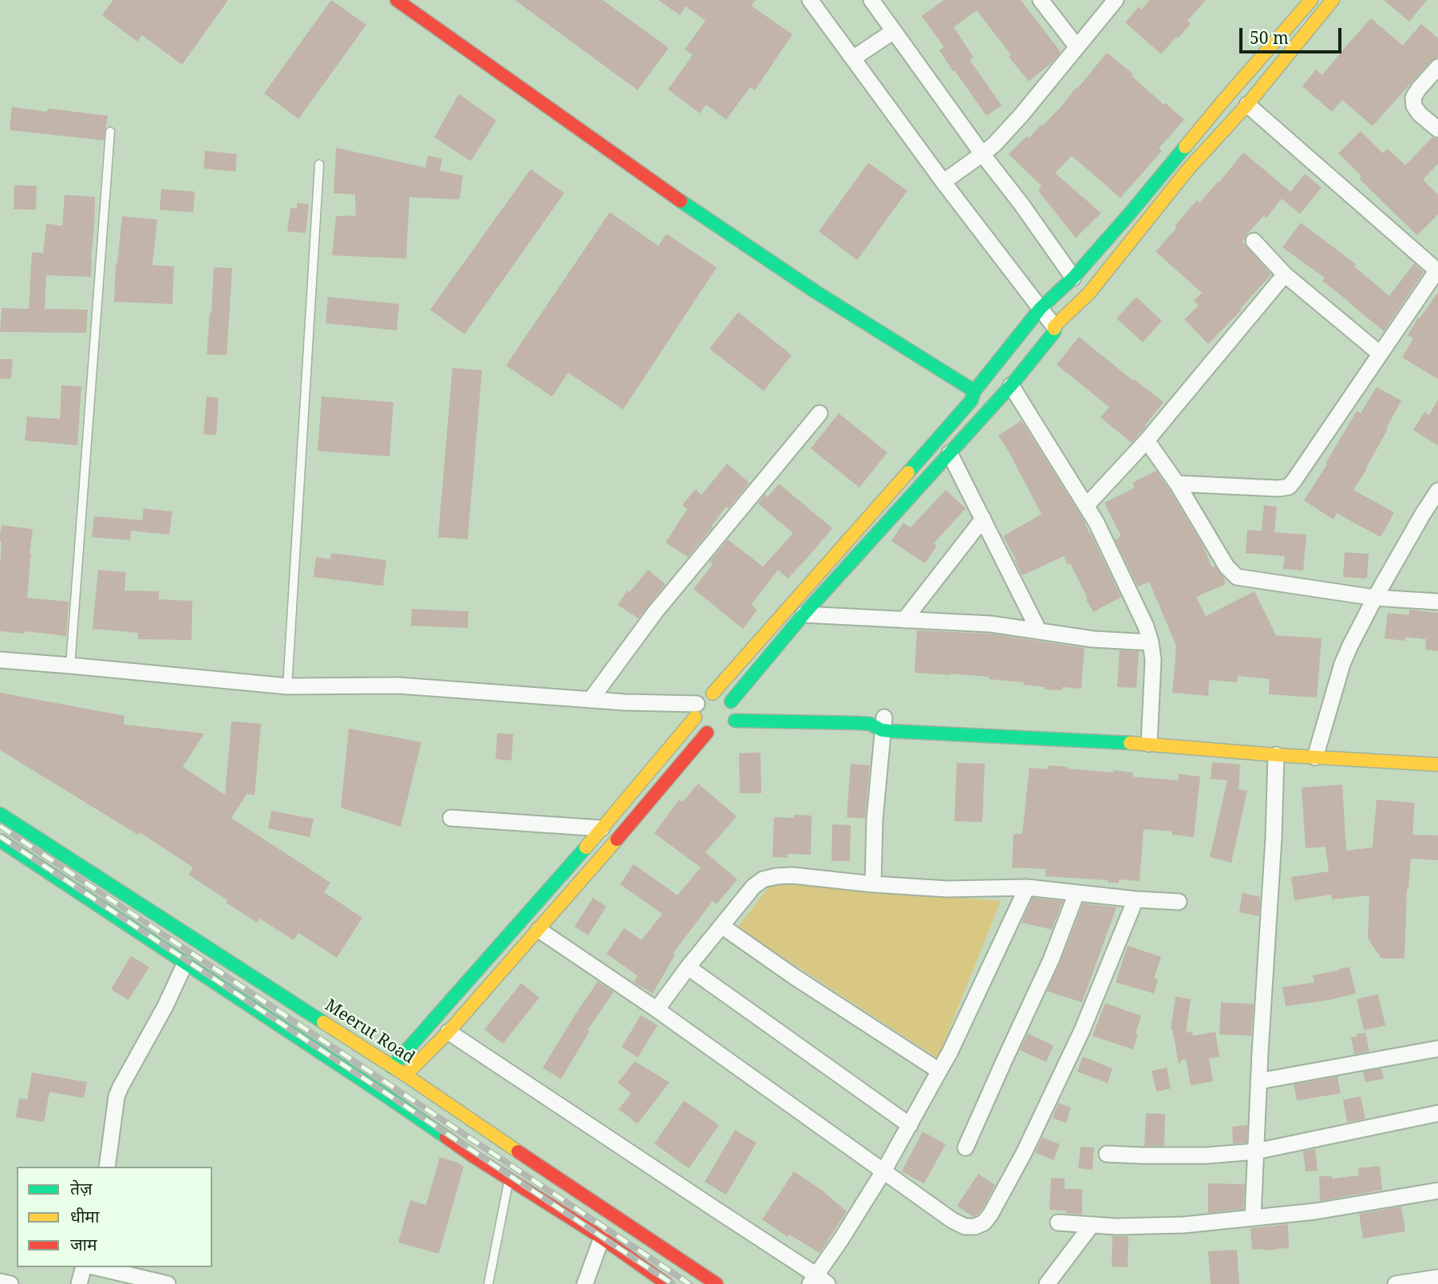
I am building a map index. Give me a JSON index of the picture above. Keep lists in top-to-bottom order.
{
  "streets": {
    "street": ["Meerut Road"]
  },
  "legend": ["तेज़", "धीमा", "जाम"],
  "scale_bar": "50 m"
}
